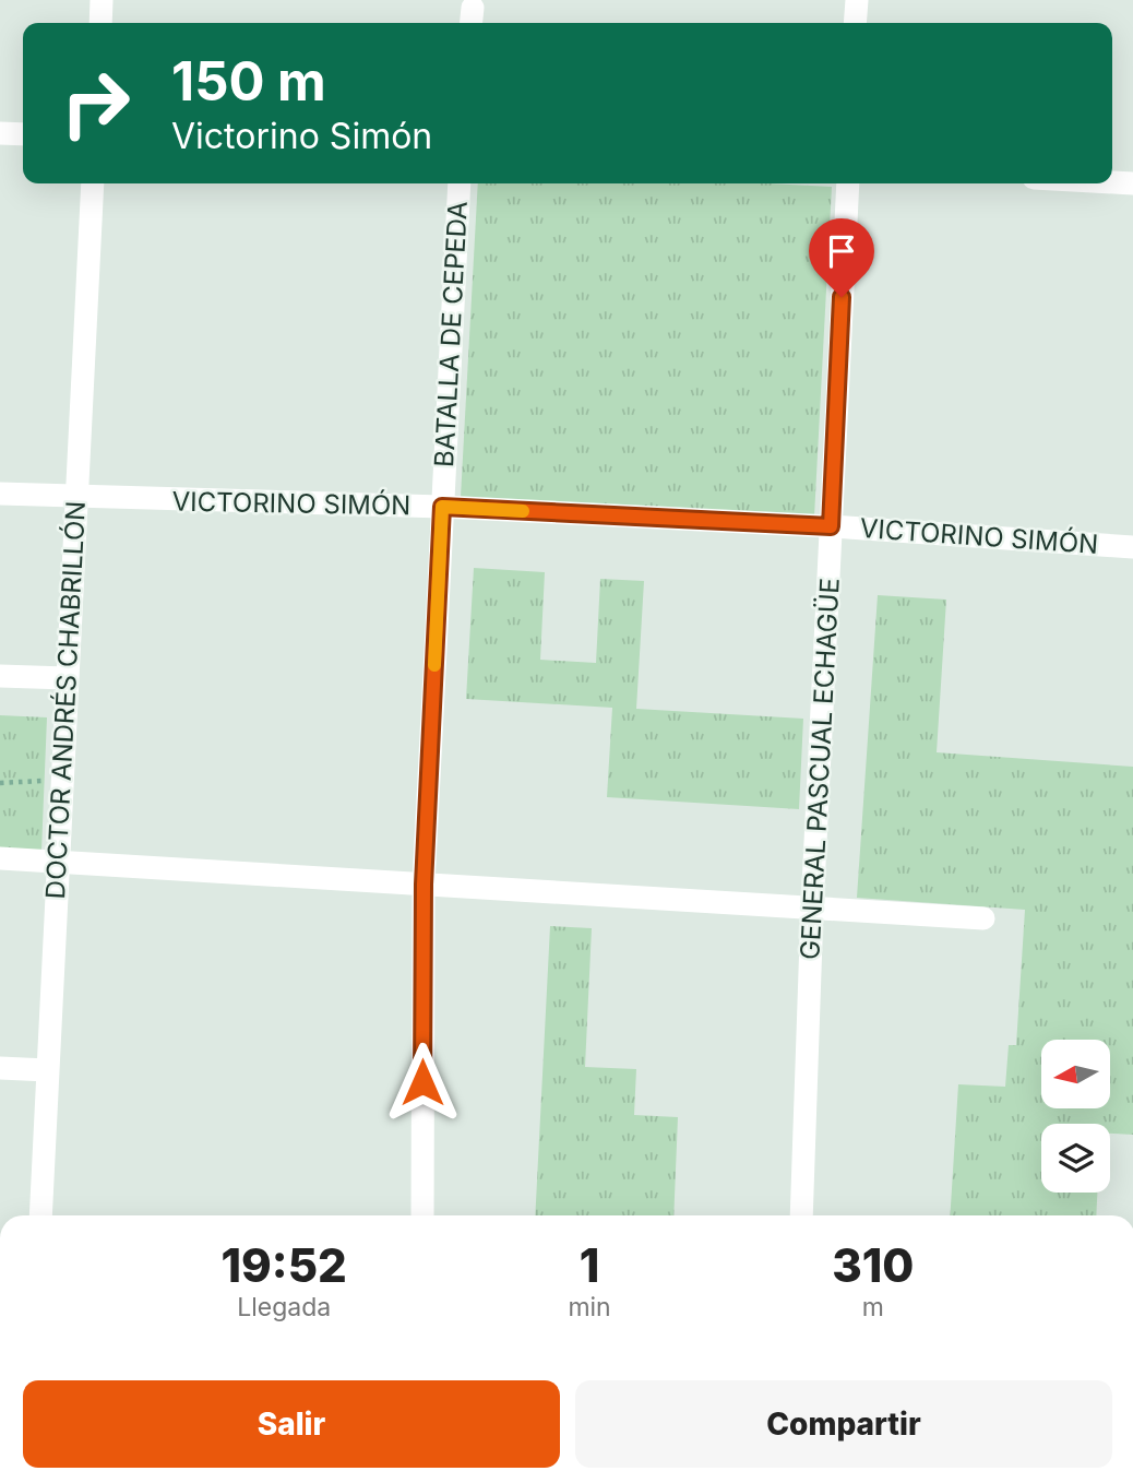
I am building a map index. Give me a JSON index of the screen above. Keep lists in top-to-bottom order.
{
  "streets": {
    "street": [
      "BATALLA DE CEPEDA",
      "VICTORINO SIMÓN",
      "DOCTOR ANDRÉS CHABRILLÓN",
      "GENERAL PASCUAL ECHAGÜE"
    ]
  },
  "crossings": [
    ["BATALLA DE CEPEDA", "VICTORINO SIMÓN"],
    ["VICTORINO SIMÓN", "DOCTOR ANDRÉS CHABRILLÓN"],
    ["VICTORINO SIMÓN", "GENERAL PASCUAL ECHAGÜE"]
  ],
  "north": "left",
  "page": {
    "turn": ["150 m", "Victorino Simón"],
    "eta": [
      "19:52",
      "Llegada",
      "1",
      "min",
      "310",
      "m"
    ],
    "buttons": ["Salir", "Compartir"]
  }
}
